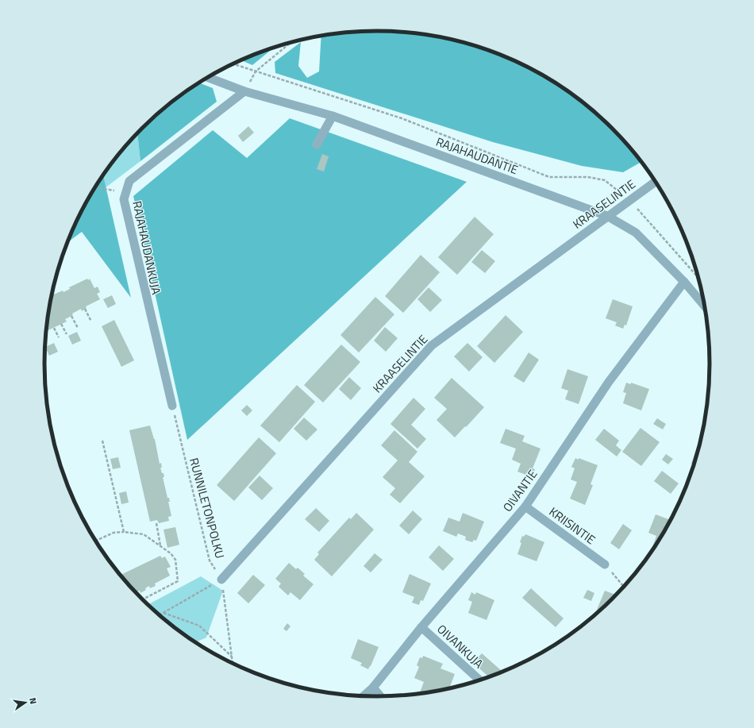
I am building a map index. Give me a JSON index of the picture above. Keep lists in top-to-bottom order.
{
  "streets": {
    "street": [
      "RAJAHAUDANTIE",
      "KRAASELINTIE",
      "RAJAHAUDANKUJA",
      "OIVANTIE",
      "KRIISINTIE",
      "OIVANKUJA"
    ],
    "path": ["RUNNILETONPOLKU"]
  },
  "crossings": [
    ["RAJAHAUDANTIE", "KRAASELINTIE"],
    ["RAJAHAUDANTIE", "RAJAHAUDANKUJA"],
    ["RAJAHAUDANTIE", "OIVANTIE"],
    ["KRAASELINTIE", "RUNNILETONPOLKU"],
    ["RAJAHAUDANKUJA", "RUNNILETONPOLKU"],
    ["OIVANTIE", "KRIISINTIE"],
    ["OIVANTIE", "OIVANKUJA"]
  ],
  "north": "right"
}
